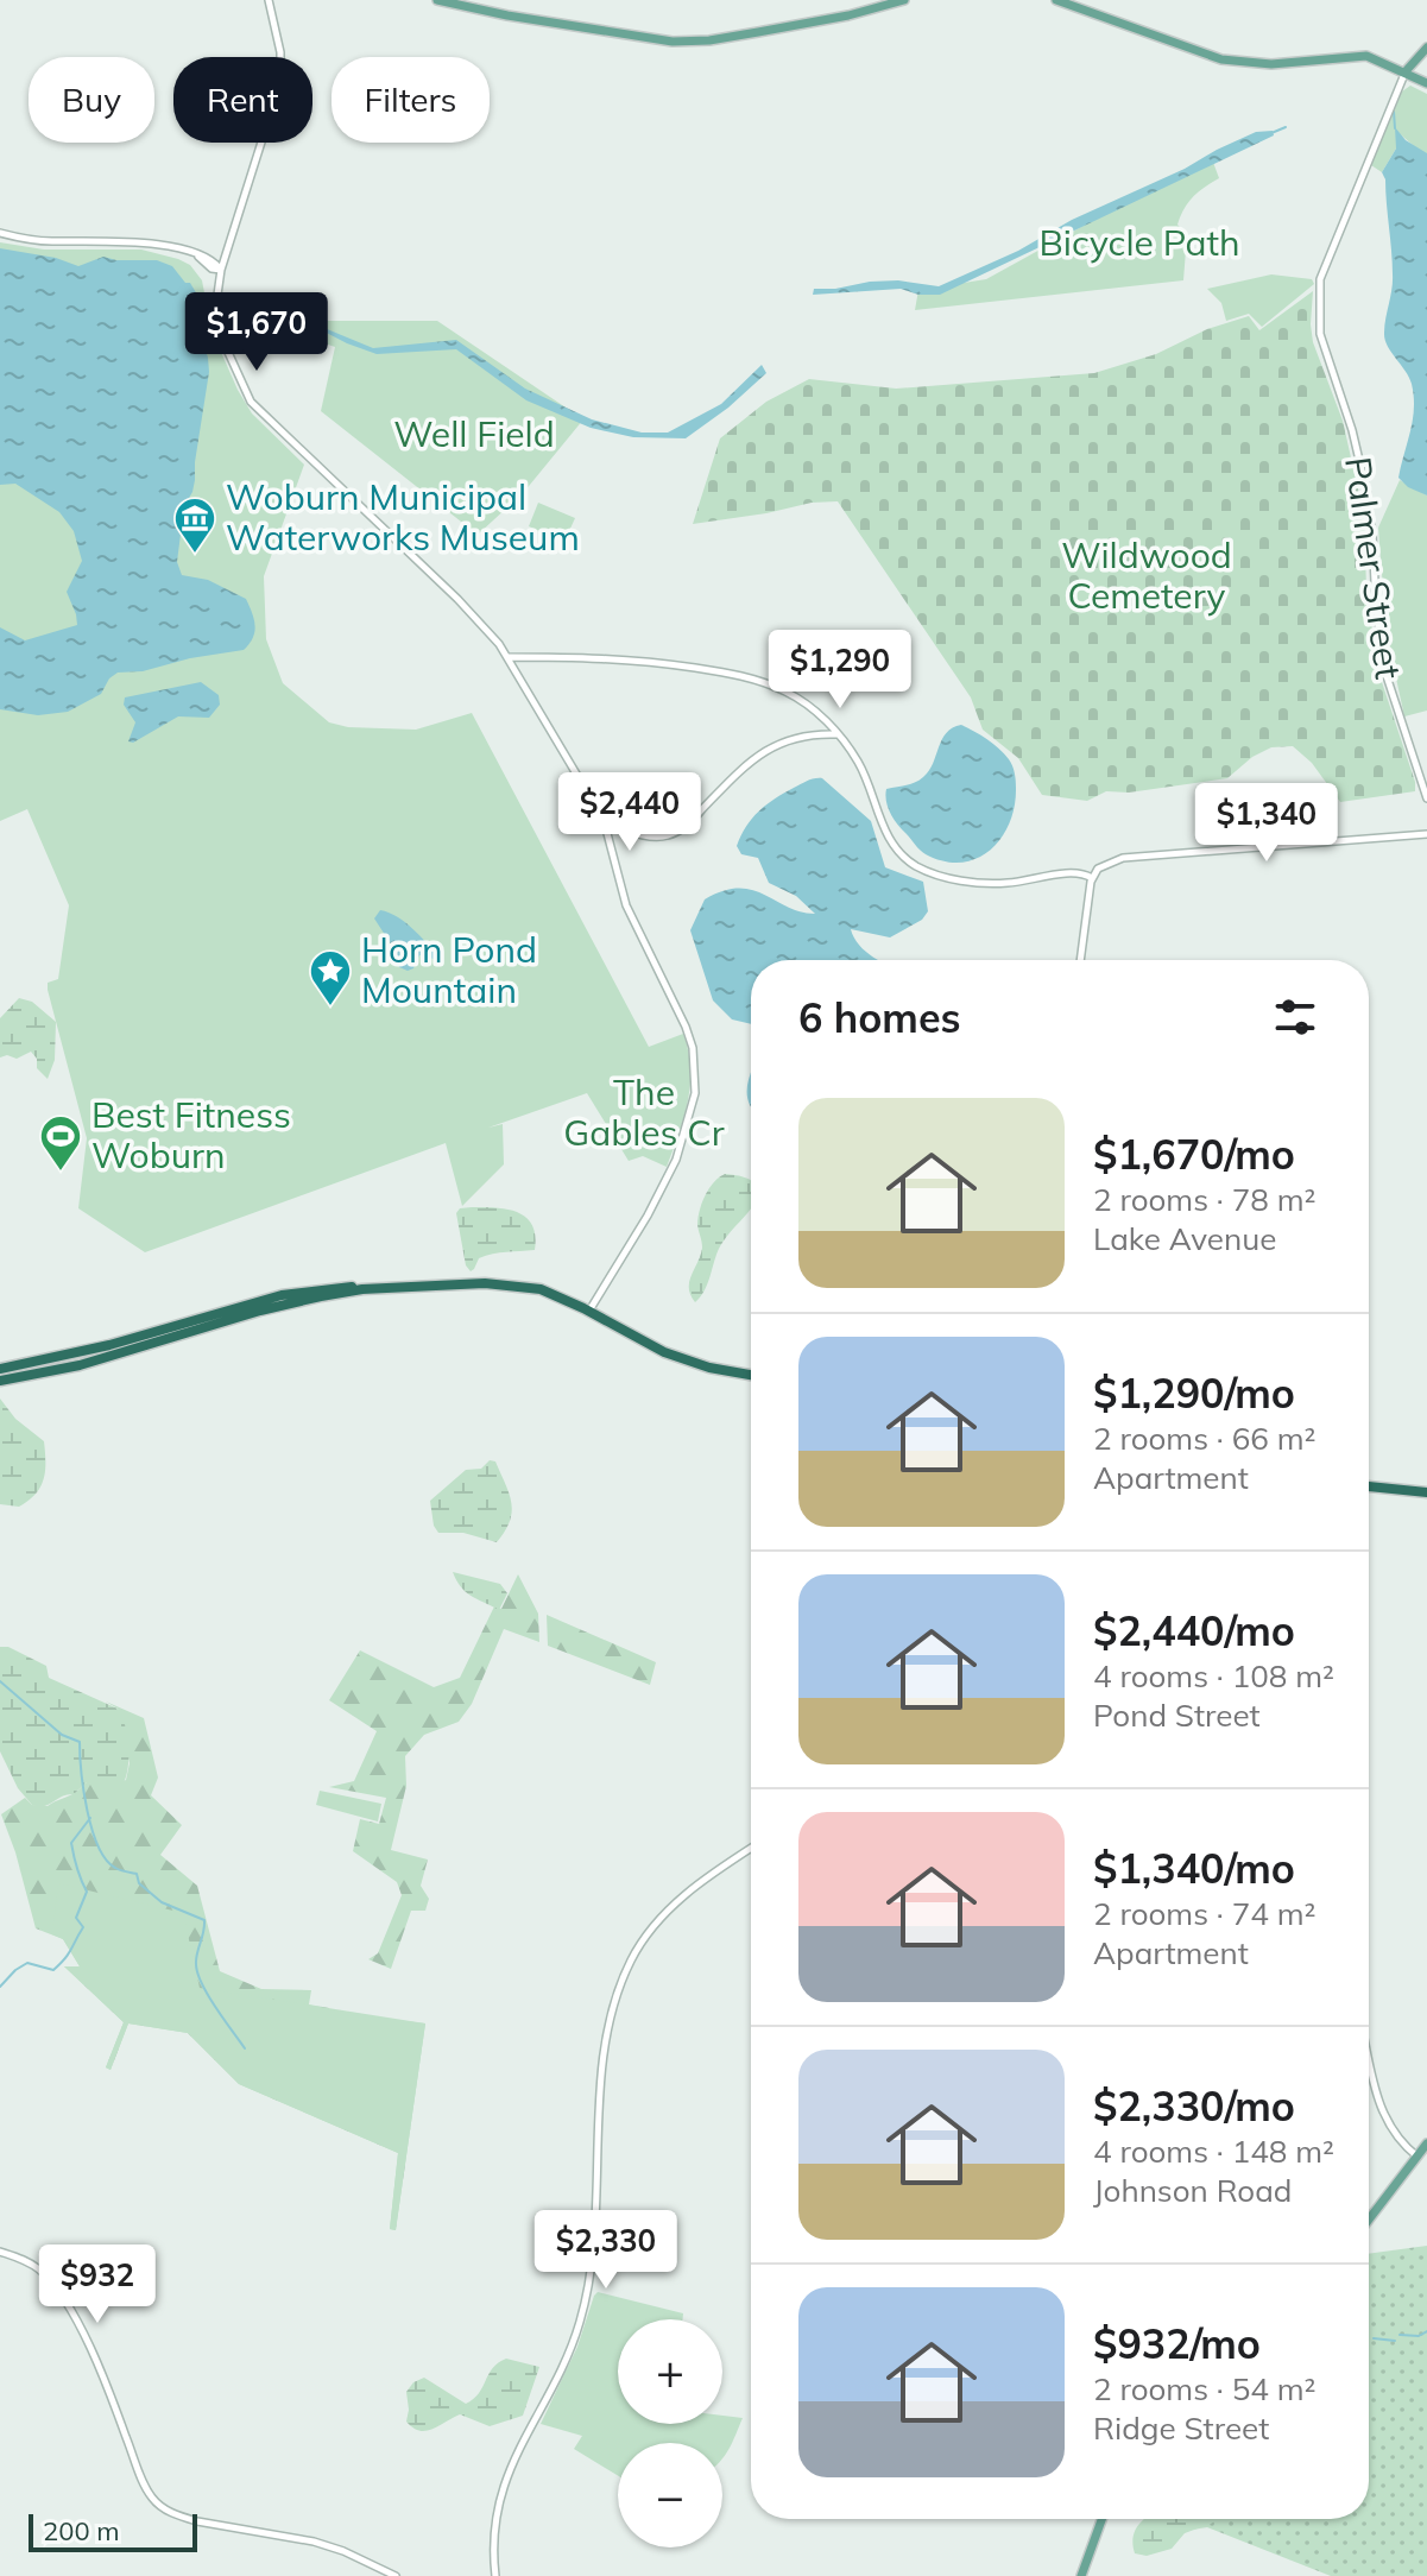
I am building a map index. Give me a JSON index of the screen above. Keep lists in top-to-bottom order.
{
  "streets": {
    "street": ["Palmer Street"]
  },
  "parks": [
    "Bicycle Path",
    "Well Field",
    "Wildwood Cemetery",
    "The Gables Cr"
  ],
  "places": {
    "museum": ["Woburn Municipal Waterworks Museum"],
    "place": ["Horn Pond Mountain"],
    "sports": ["Best Fitness Woburn"]
  },
  "scale_bar": "200 m",
  "page": {
    "chip": ["Buy", "Rent", "Filters"],
    "price": [
      "$1,670",
      "$1,290",
      "$2,440",
      "$1,340",
      "$2,330",
      "$932"
    ],
    "heading": "6 homes",
    "list": [
      {
        "name": "$1,670/mo",
        "note": "2 rooms · 78 m² · Lake Avenue"
      },
      {
        "name": "$1,290/mo",
        "note": "2 rooms · 66 m² · Apartment"
      },
      {
        "name": "$2,440/mo",
        "note": "4 rooms · 108 m² · Pond Street"
      },
      {
        "name": "$1,340/mo",
        "note": "2 rooms · 74 m² · Apartment"
      },
      {
        "name": "$2,330/mo",
        "note": "4 rooms · 148 m² · Johnson Road"
      },
      {
        "name": "$932/mo",
        "note": "2 rooms · 54 m² · Ridge Street"
      }
    ],
    "map_buttons": ["+", "−"],
    "scale": "200 m"
  }
}
